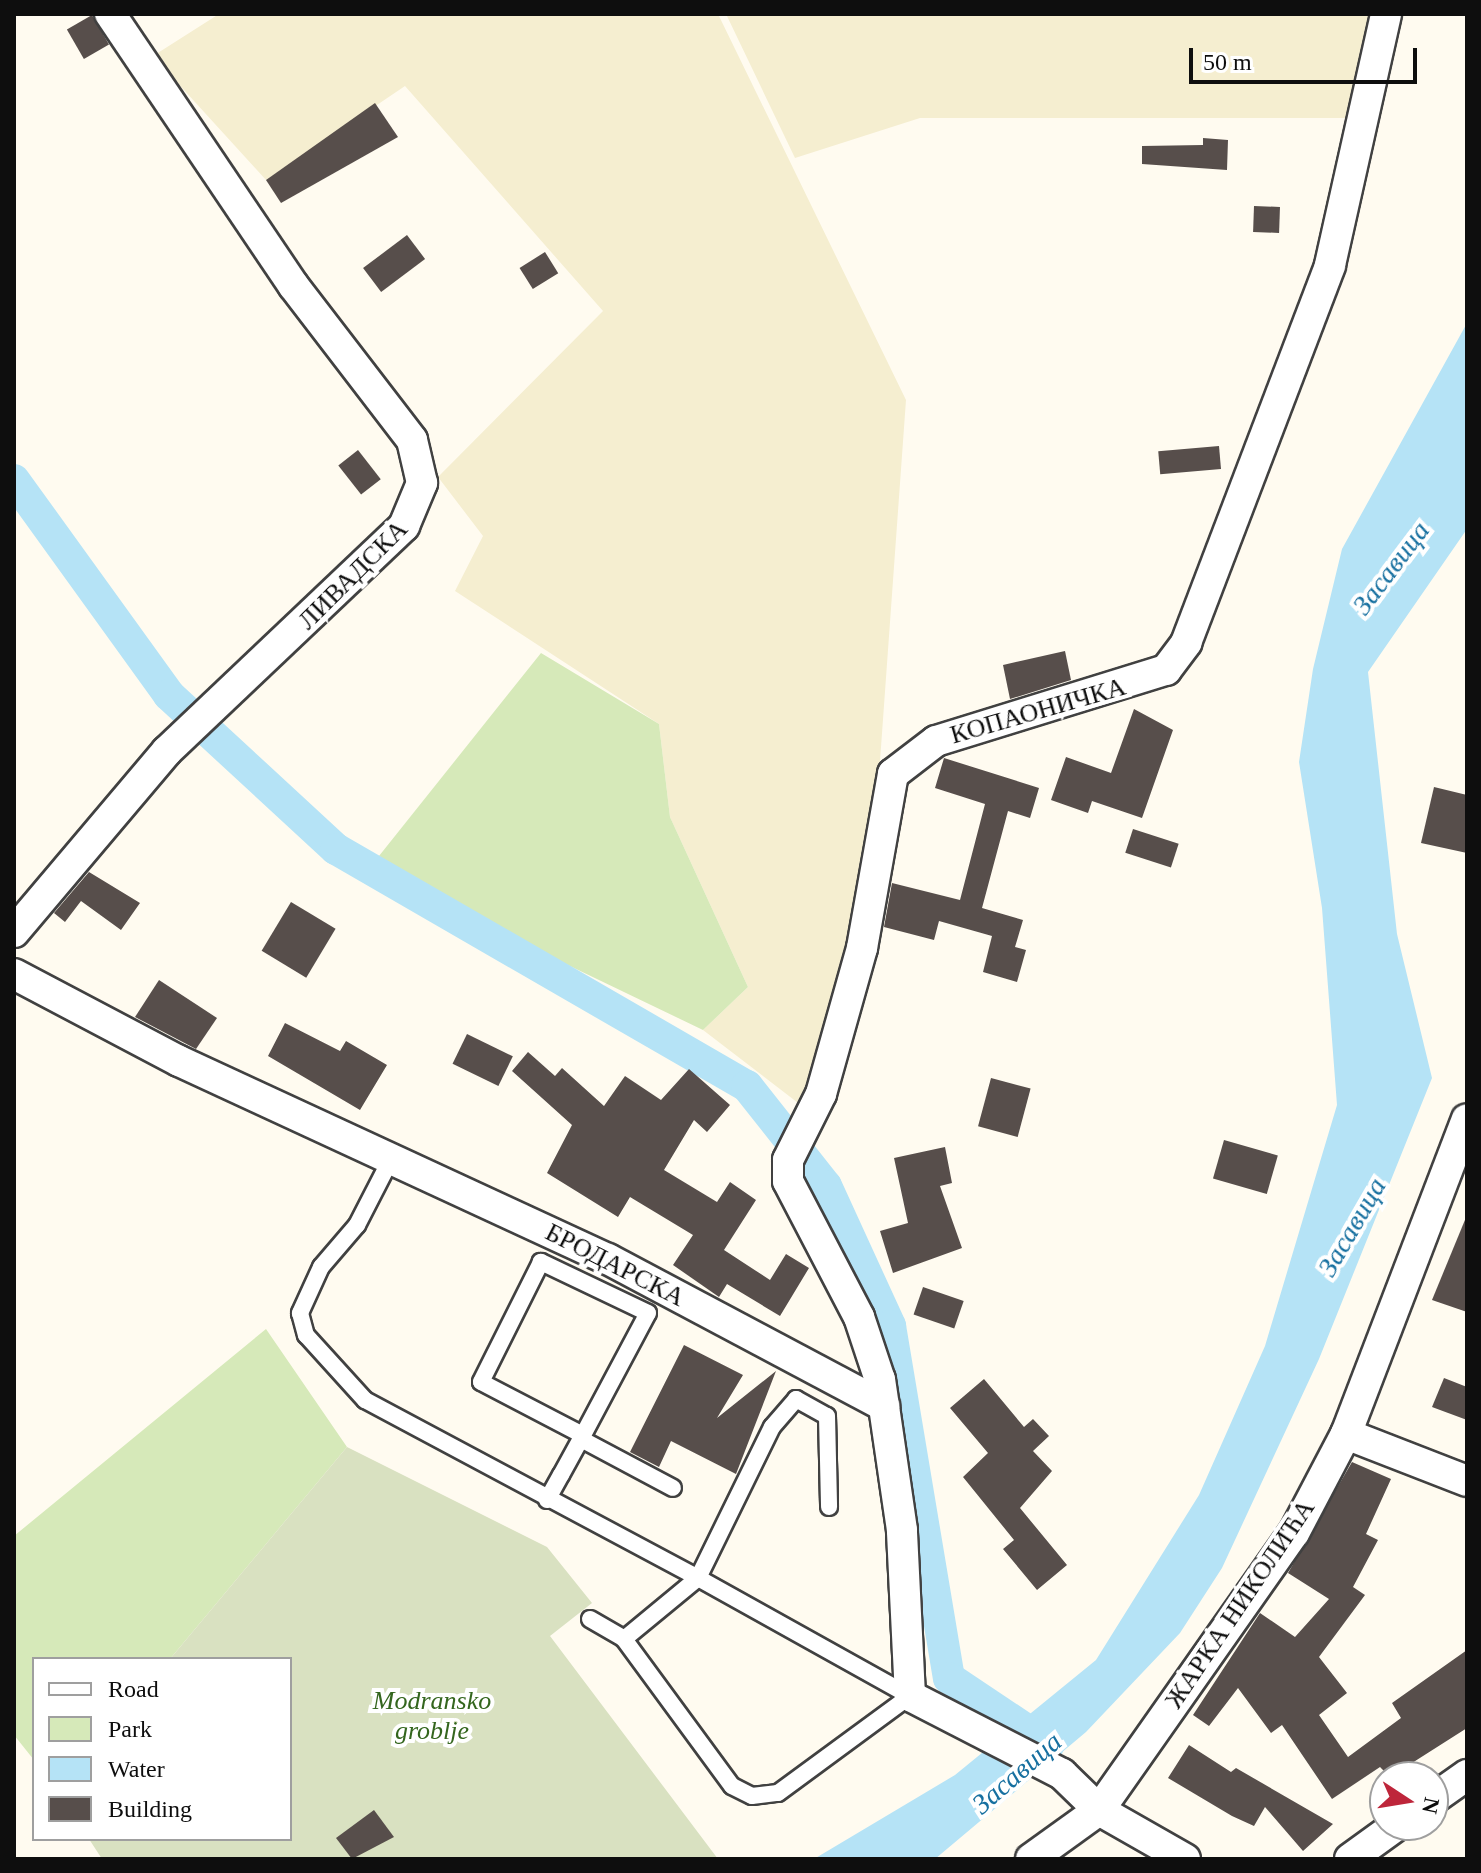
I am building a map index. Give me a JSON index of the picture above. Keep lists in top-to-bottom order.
{
  "streets": {
    "street": [
      "ЛИВАДСКА",
      "КОПАОНИЧКА",
      "БРОДАРСКА",
      "ЖАРКА НИКОЛИЋА"
    ]
  },
  "crossings": [
    ["КОПАОНИЧКА", "БРОДАРСКА"]
  ],
  "water": ["Засавица"],
  "parks": ["Modransko groblje"],
  "legend": [
    "Road",
    "Park",
    "Water",
    "Building"
  ],
  "scale_bar": "50 m",
  "north": "right"
}
